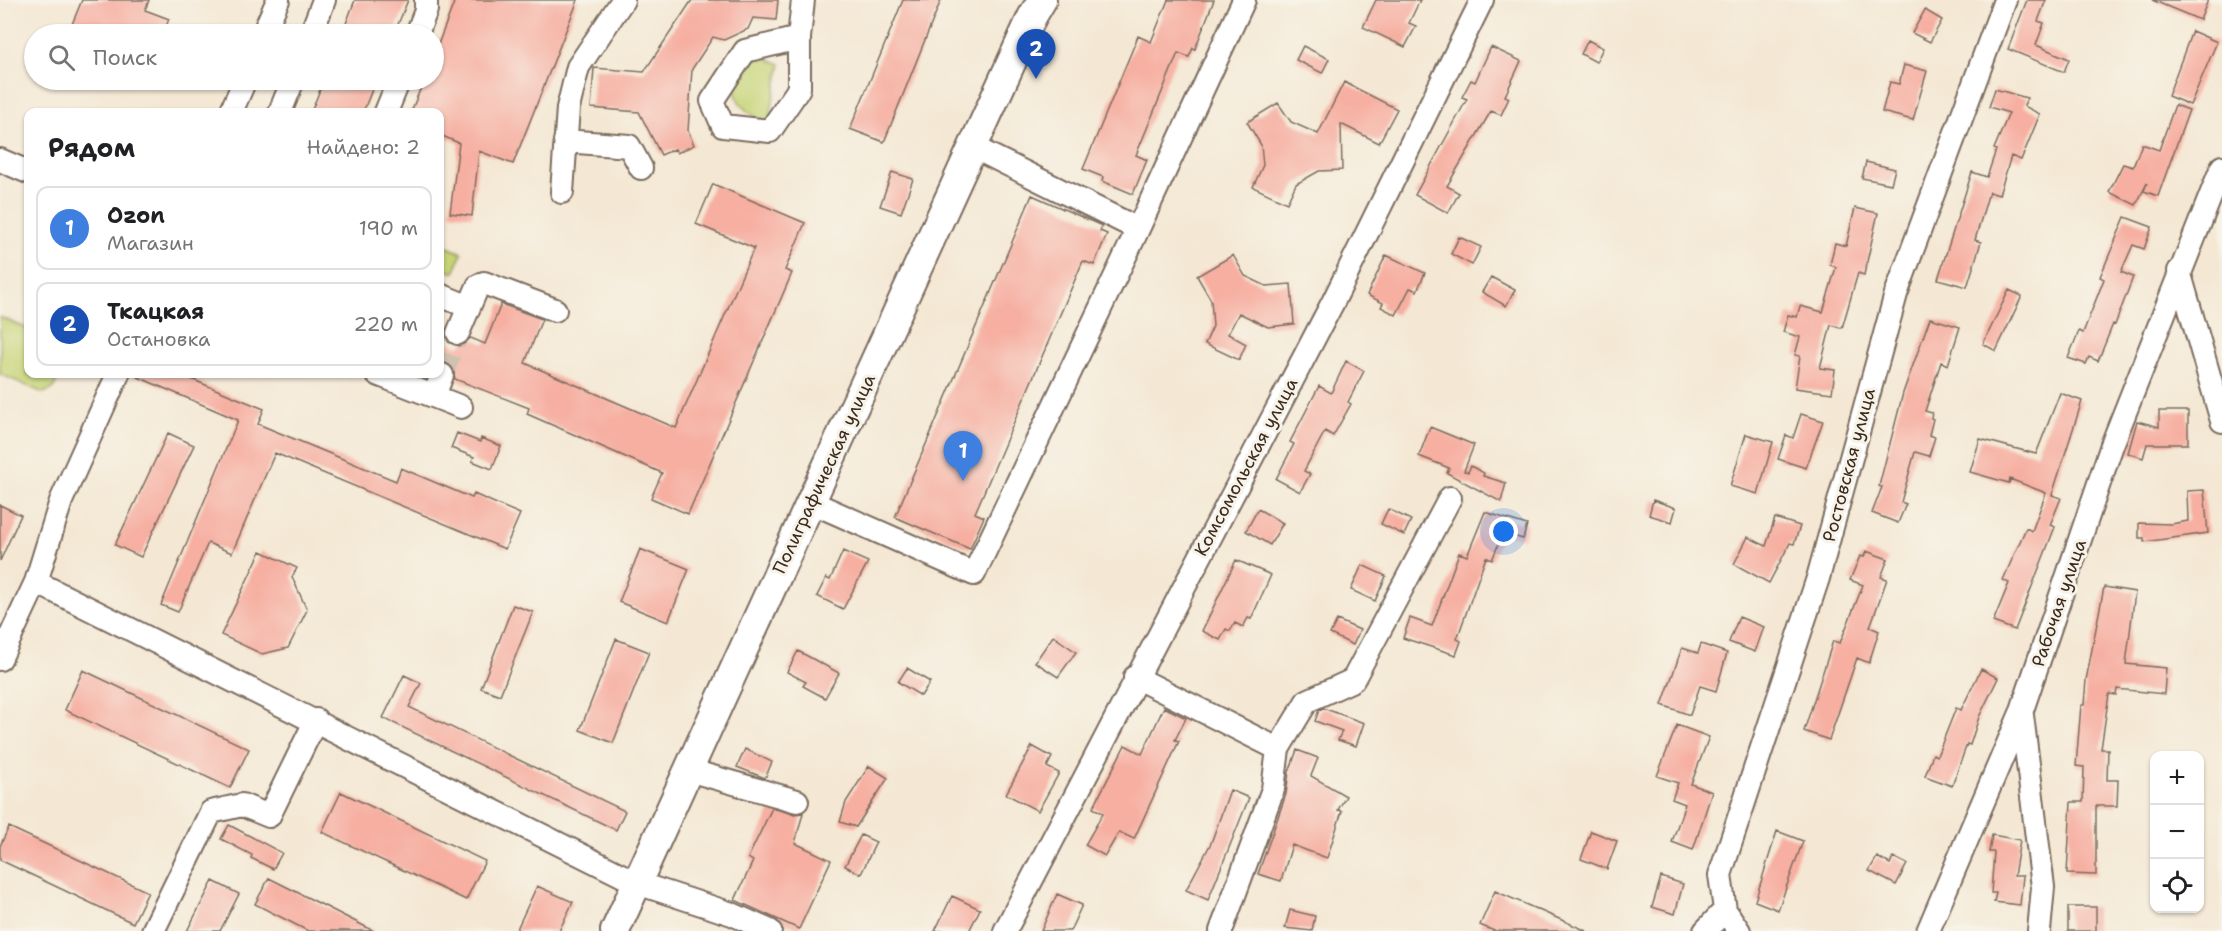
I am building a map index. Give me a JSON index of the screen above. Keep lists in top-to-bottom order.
{
  "streets": {
    "main road": ["Полиграфическая улица"],
    "street": ["Ростовская улица", "Комсомольская улица", "Рабочая улица"]
  },
  "page": {
    "search": "Поиск",
    "pins": ["2", "1"],
    "heading": ["Рядом", "Найдено: 2"],
    "list": [
      {
        "mark": "1",
        "name": "Ozon",
        "note": "Магазин",
        "value": "190 m"
      },
      {
        "mark": "2",
        "name": "Ткацкая",
        "note": "Остановка",
        "value": "220 m"
      }
    ],
    "map_buttons": ["+", "−"]
  }
}
